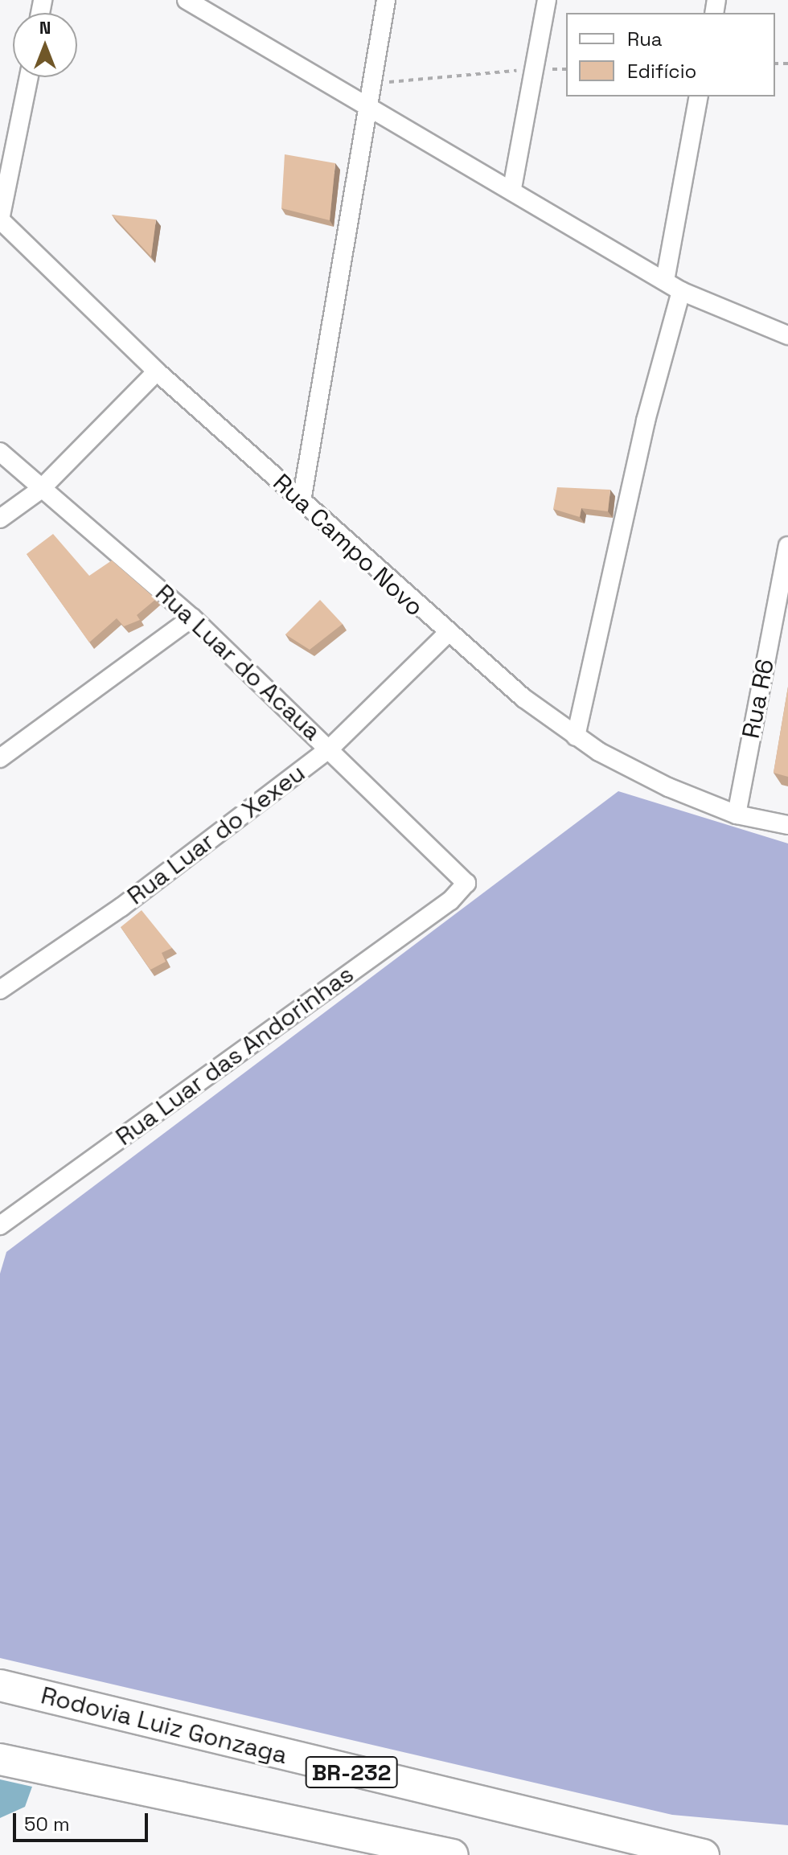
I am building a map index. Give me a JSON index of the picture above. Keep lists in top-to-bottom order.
{
  "streets": {
    "highway": ["Rodovia Luiz Gonzaga", "BR-232"],
    "street": [
      "Rua Campo Novo",
      "Rua Luar do Acaua",
      "Rua R6",
      "Rua Luar do Xexeu",
      "Rua Luar das Andorinhas"
    ]
  },
  "crossings": [
    ["Rua Campo Novo", "Rua R6"],
    ["Rua Campo Novo", "Rua Luar do Xexeu"],
    ["Rua Luar do Acaua", "Rua Luar do Xexeu"],
    ["Rua Luar do Acaua", "Rua Luar das Andorinhas"]
  ],
  "legend": ["Rua", "Edifício"],
  "scale_bar": "50 m",
  "north": "top"
}
